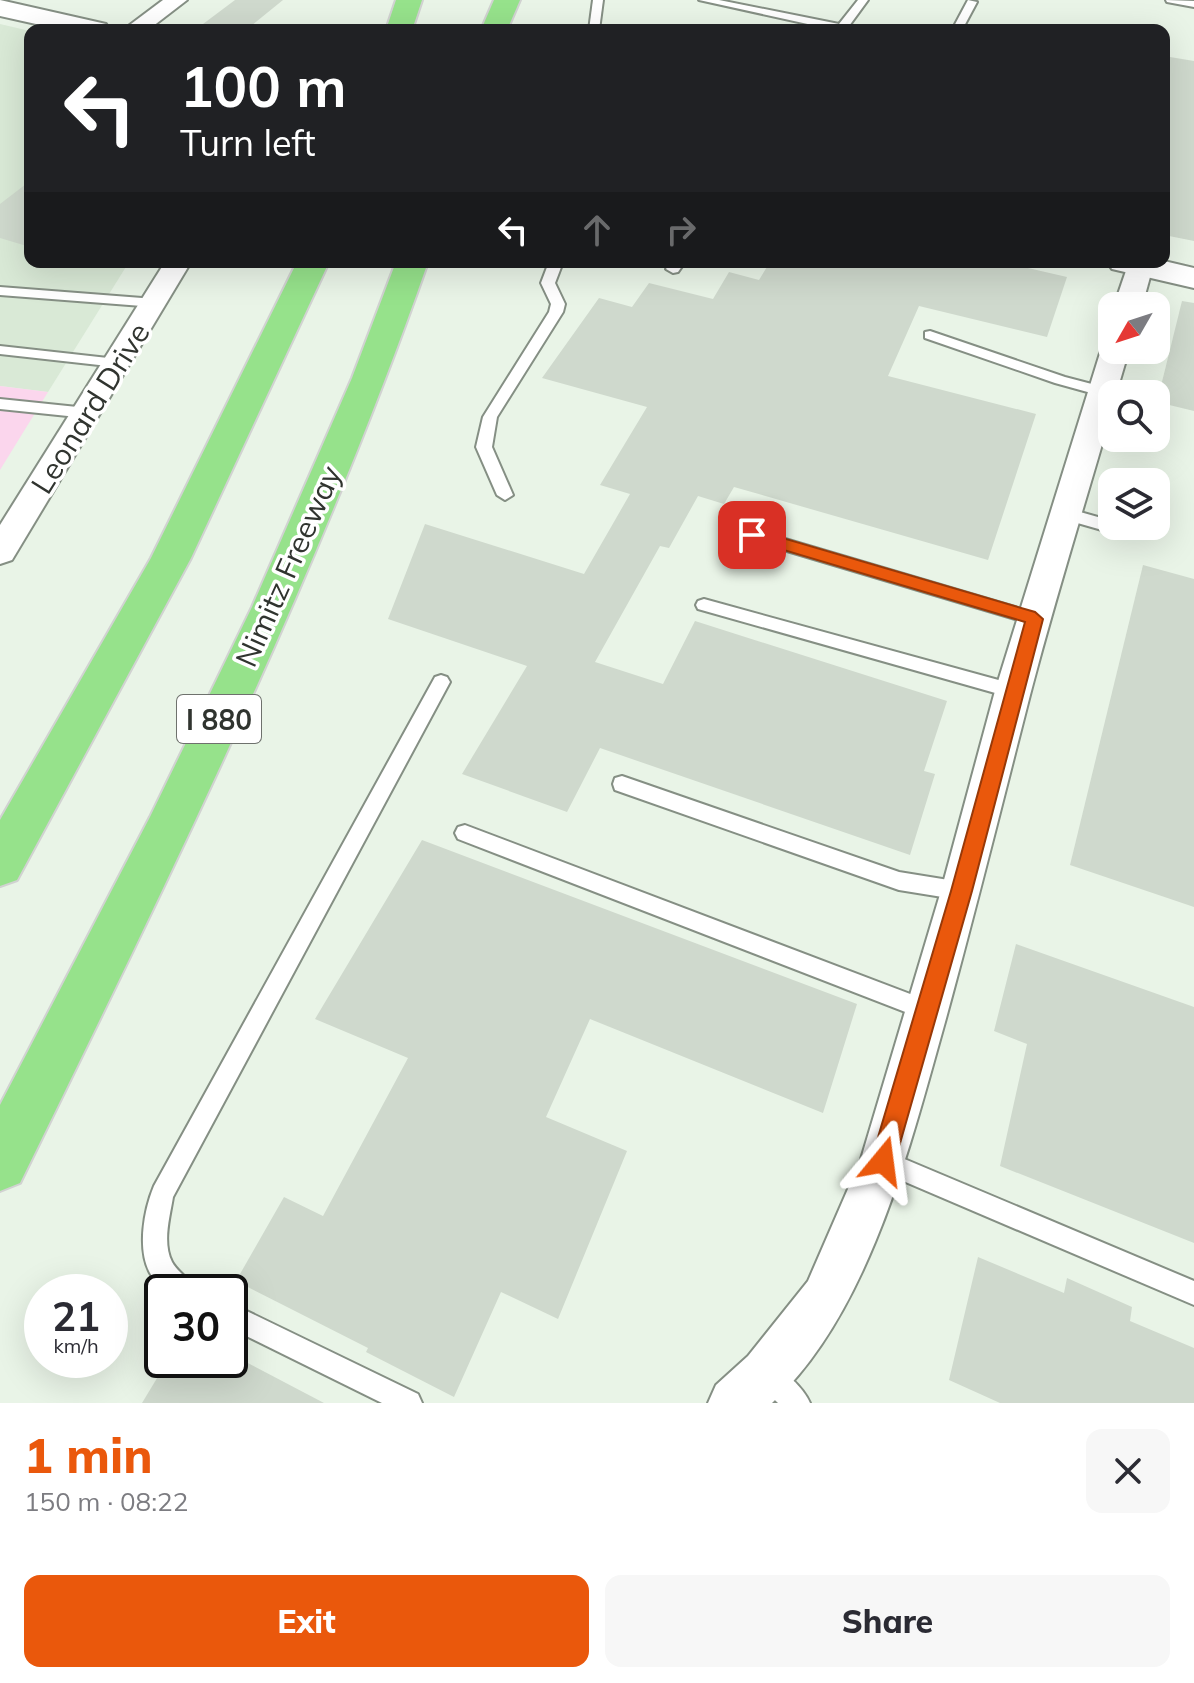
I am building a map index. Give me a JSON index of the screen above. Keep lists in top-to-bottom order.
{
  "streets": {
    "highway": ["Nimitz Freeway", "I 880"],
    "street": ["Leonard Drive"]
  },
  "north": "bottom left",
  "page": {
    "turn": ["100 m", "Turn left"],
    "speed": "21 km/h",
    "limit": "30",
    "heading": ["1 min", "150 m · 08:22"],
    "buttons": ["Exit", "Share"]
  }
}
